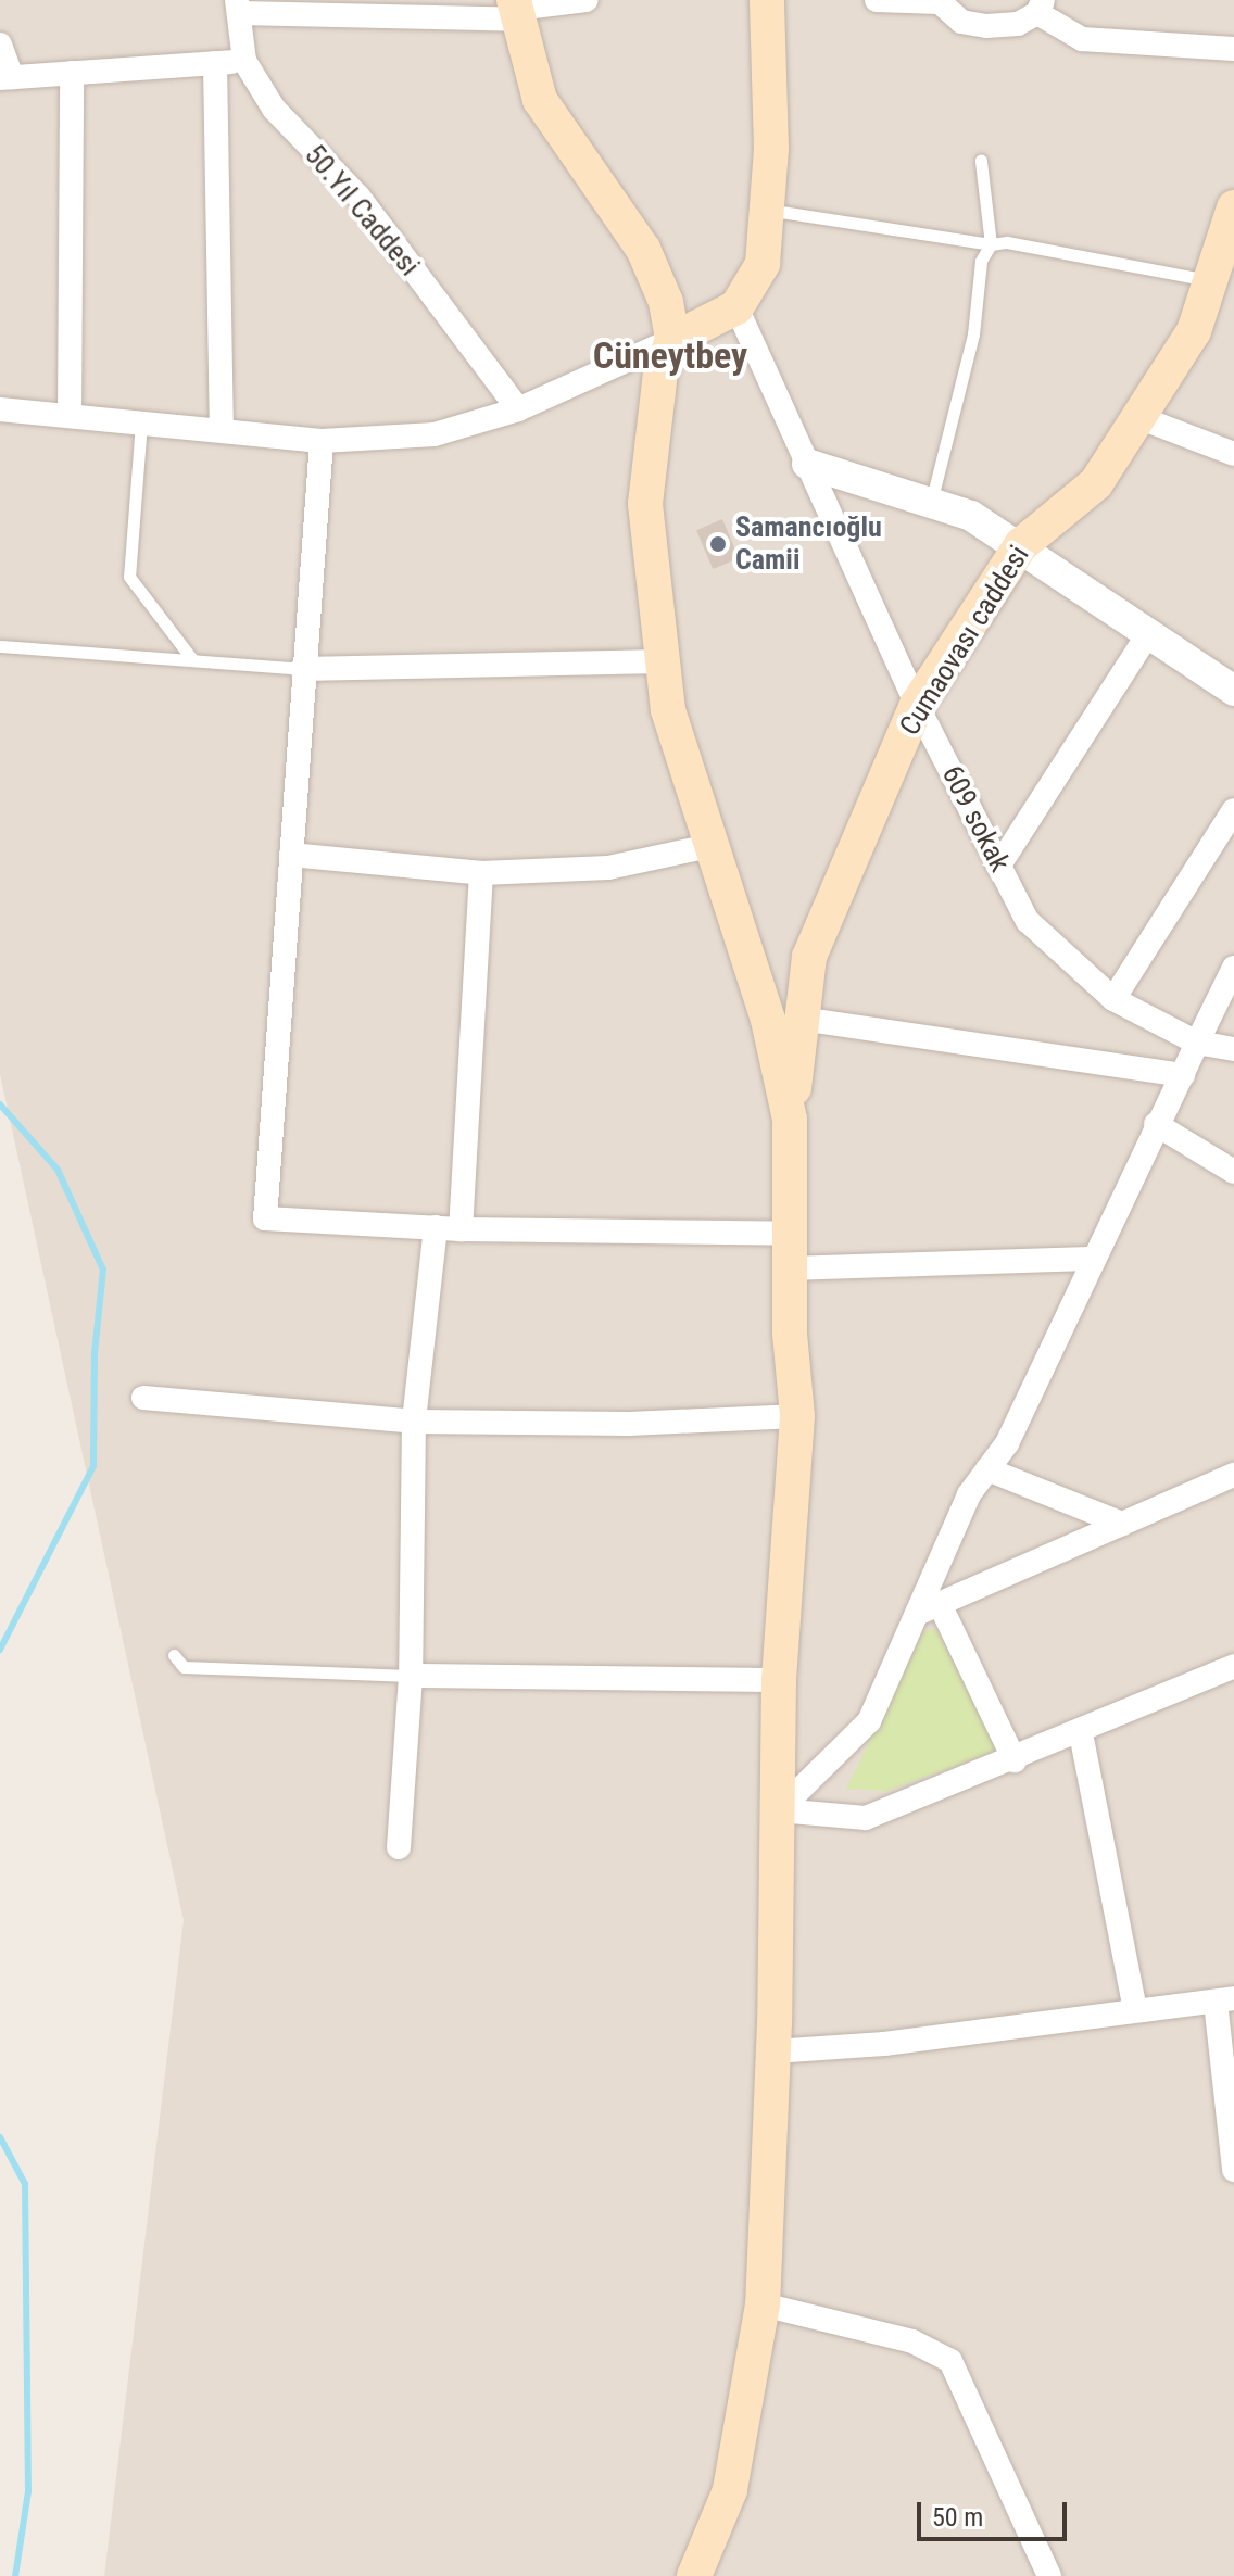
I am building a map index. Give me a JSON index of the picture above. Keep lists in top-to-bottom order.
{
  "streets": {
    "main road": ["Cumaovası caddesi"],
    "street": ["50.Yıl Caddesi", "609 sokak"]
  },
  "crossings": [
    ["Cumaovası caddesi", "609 sokak"]
  ],
  "districts": ["Cüneytbey"],
  "places": ["Samancıoğlu Camii"],
  "scale_bar": "50 m"
}
